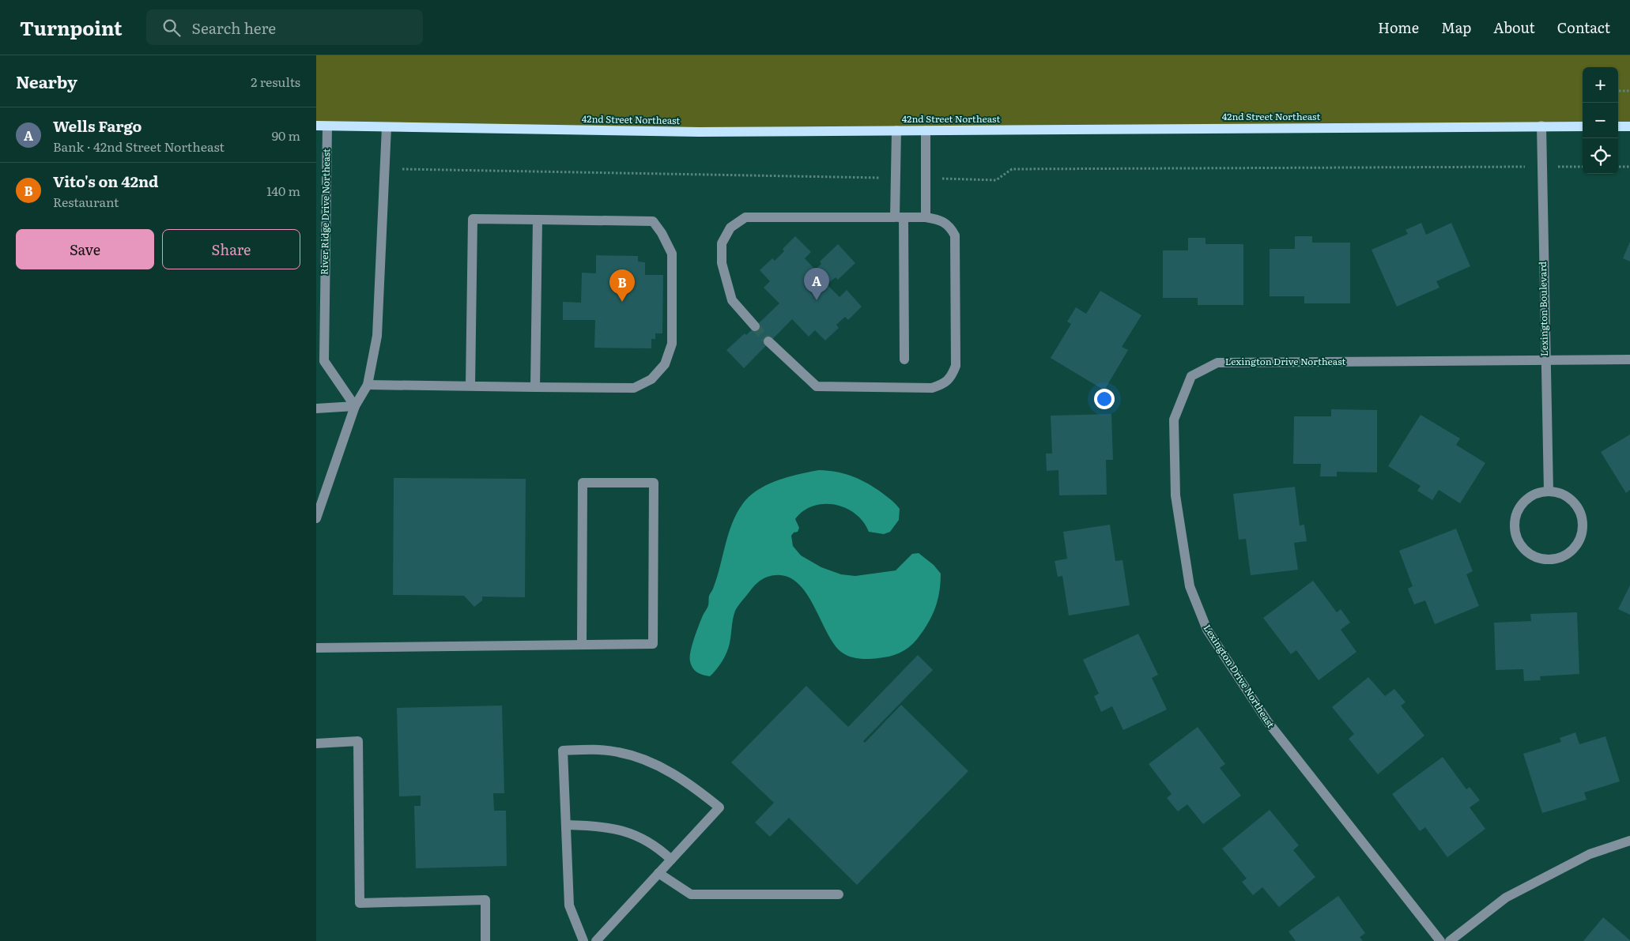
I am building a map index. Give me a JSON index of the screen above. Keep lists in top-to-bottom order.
{
  "streets": {
    "main road": ["42nd Street Northeast"],
    "street": ["River Ridge Drive Northeast", "Lexington Boulevard", "Lexington Drive Northeast"]
  },
  "crossings": [
    ["42nd Street Northeast", "River Ridge Drive Northeast"],
    ["42nd Street Northeast", "Lexington Boulevard"],
    ["Lexington Boulevard", "Lexington Drive Northeast"]
  ],
  "page": {
    "header": "Turnpoint",
    "search": "Search here",
    "nav": [
      "Home",
      "Map",
      "About",
      "Contact"
    ],
    "heading": ["Nearby", "2 results"],
    "map_buttons": ["+", "−"],
    "list": [
      {
        "mark": "A",
        "name": "Wells Fargo",
        "note": "Bank · 42nd Street Northeast",
        "value": "90 m"
      },
      {
        "mark": "B",
        "name": "Vito's on 42nd",
        "note": "Restaurant",
        "value": "140 m"
      }
    ],
    "buttons": ["Save", "Share"],
    "pins": ["A", "B"]
  }
}
